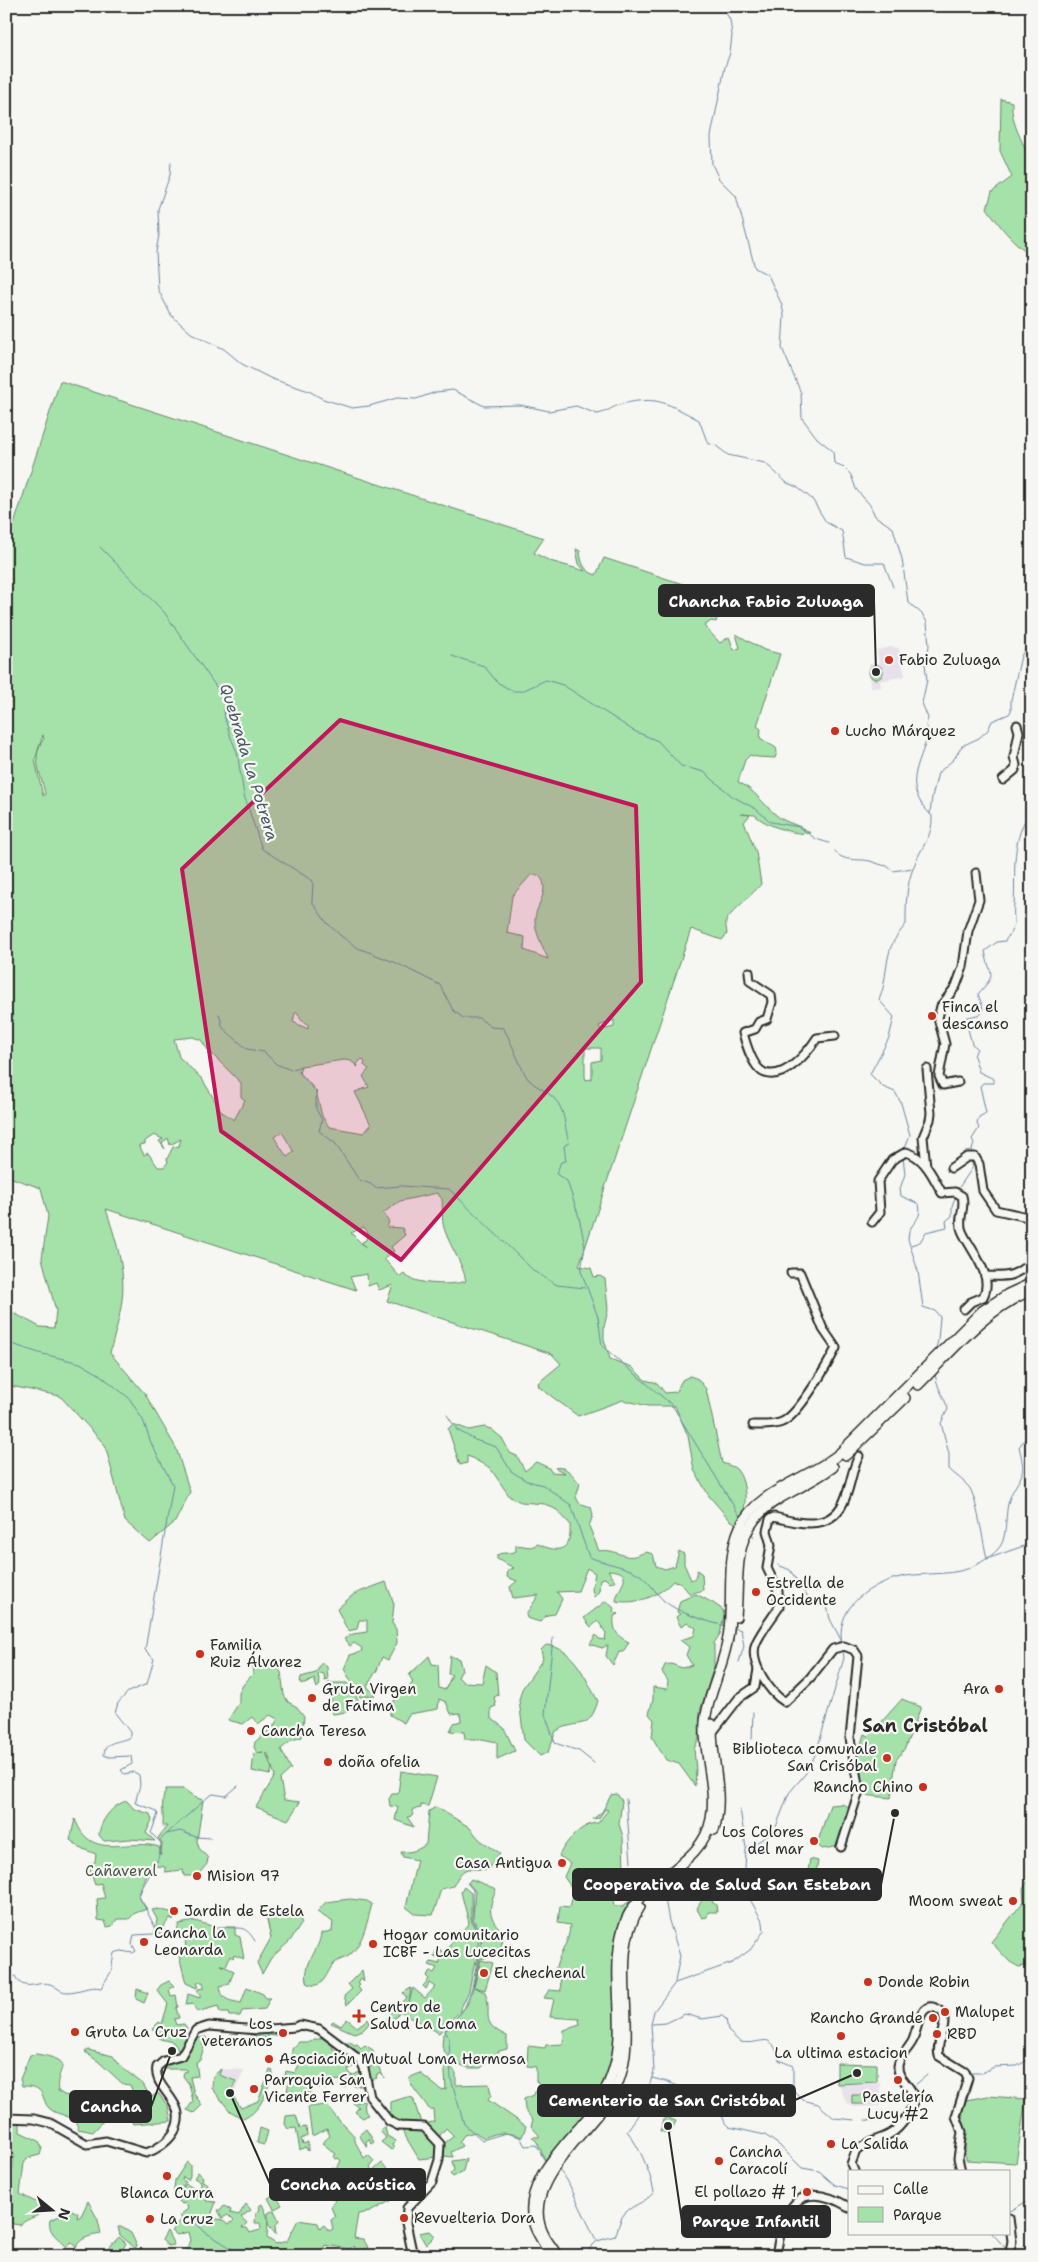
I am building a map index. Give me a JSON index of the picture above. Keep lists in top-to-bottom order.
{
  "districts": ["San Cristóbal"],
  "water": ["Quebrada La Potrera"],
  "parks": ["Cañaveral"],
  "places": {
    "other": [
      "Fabio Zuluaga",
      "Chancha Fabio Zuluaga",
      "Lucho Márquez",
      "Finca el descanso",
      "Estrella de Occidente",
      "Familia Ruiz Álvarez",
      "Ara",
      "Gruta Virgen de Fatima",
      "Cancha Teresa",
      "Biblioteca comunale San Crisóbal",
      "doña ofelia",
      "Rancho Chino",
      "Cooperativa de Salud San Esteban",
      "Los Colores del mar",
      "Casa Antigua",
      "Mision 97",
      "Moom sweat",
      "Jardin de Estela",
      "Cancha la Leonarda",
      "Hogar comunitario ICBF - Las Lucecitas",
      "El chechenal",
      "Donde Robin",
      "Malupet",
      "Rancho Grande",
      "Gruta La Cruz",
      "Los veteranos",
      "RBD",
      "La ultima estacion",
      "Cancha",
      "Asociación Mutual Loma Hermosa",
      "Cementerio de San Cristóbal",
      "Pastelería Lucy #2",
      "Parroquia San Vicente Ferrer",
      "Concha acústica",
      "Parque Infantil",
      "La Salida",
      "Cancha Caracolí",
      "Blanca Curra",
      "El pollazo # 1",
      "Revuelteria Dora",
      "La cruz"
    ],
    "health": ["Centro de Salud La Loma"]
  },
  "legend": ["Calle", "Parque"],
  "north": "right"
}
